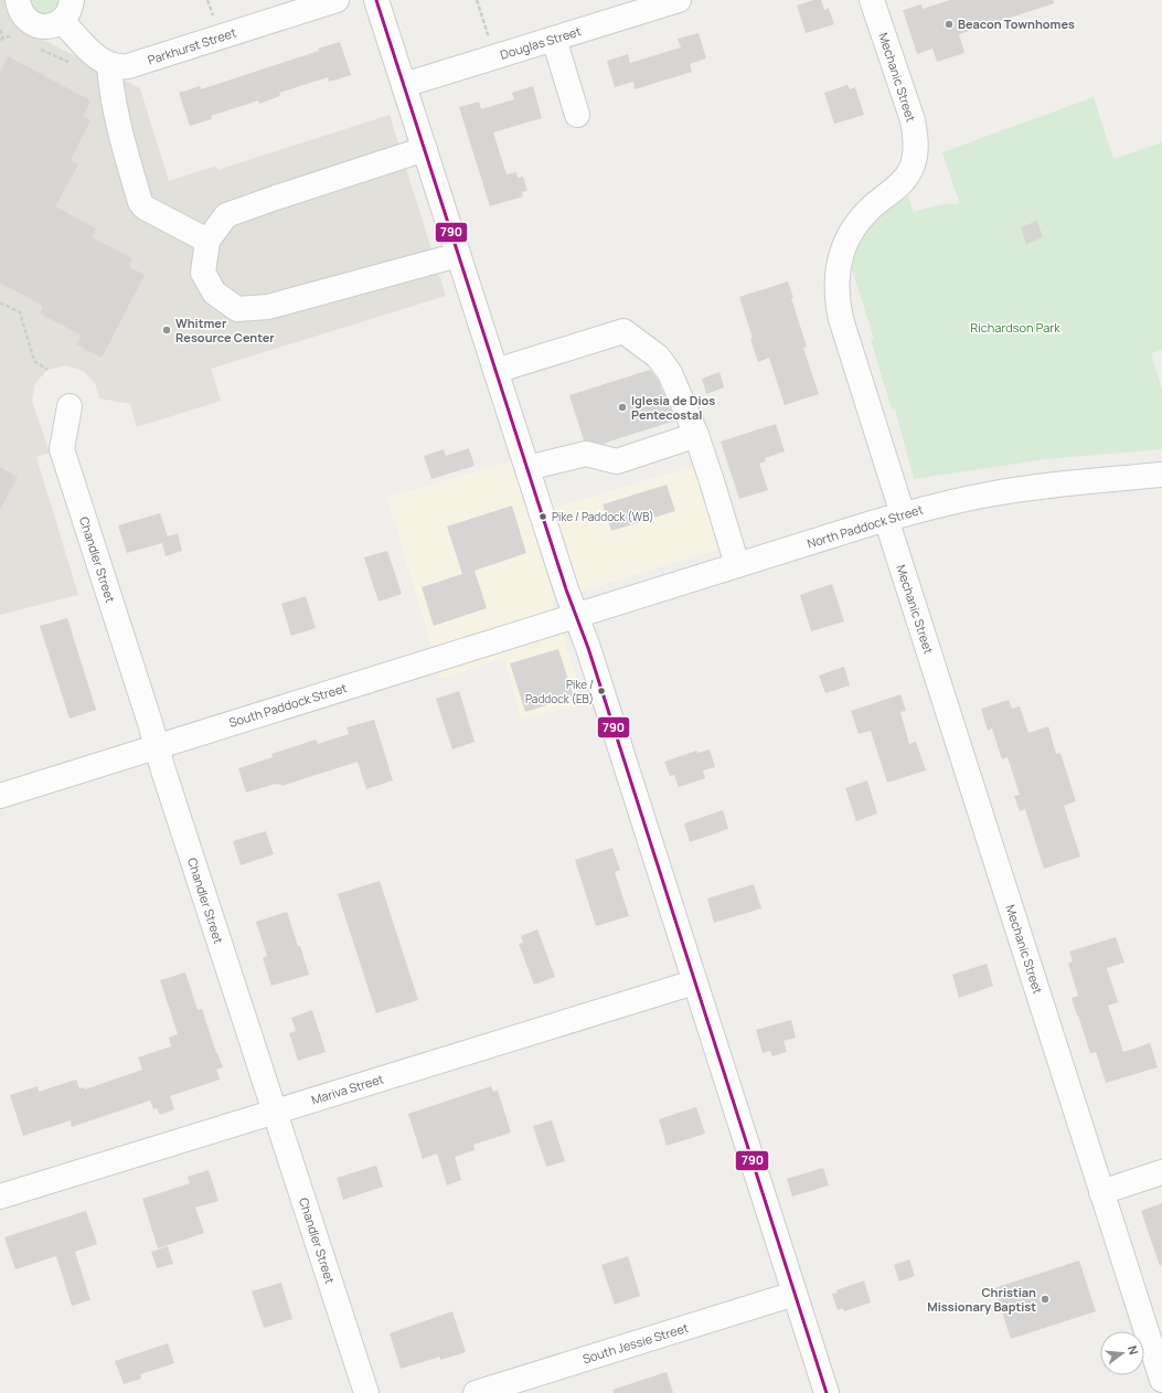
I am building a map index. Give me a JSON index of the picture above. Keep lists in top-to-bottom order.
{
  "streets": {
    "street": [
      "Douglas Street",
      "Parkhurst Street",
      "Mechanic Street",
      "North Paddock Street",
      "Chandler Street",
      "South Paddock Street",
      "Mariva Street",
      "South Jessie Street"
    ]
  },
  "crossings": [
    ["Mechanic Street", "North Paddock Street"],
    ["North Paddock Street", "South Paddock Street"],
    ["Chandler Street", "South Paddock Street"],
    ["Chandler Street", "Mariva Street"]
  ],
  "parks": ["Richardson Park"],
  "places": [
    "Beacon Townhomes",
    "Whitmer Resource Center",
    "Iglesia de Dios Pentecostal",
    "Pike / Paddock (WB)",
    "Pike / Paddock (EB)",
    "Christian Missionary Baptist"
  ],
  "lines": ["transit line 790"],
  "north": "right"
}
